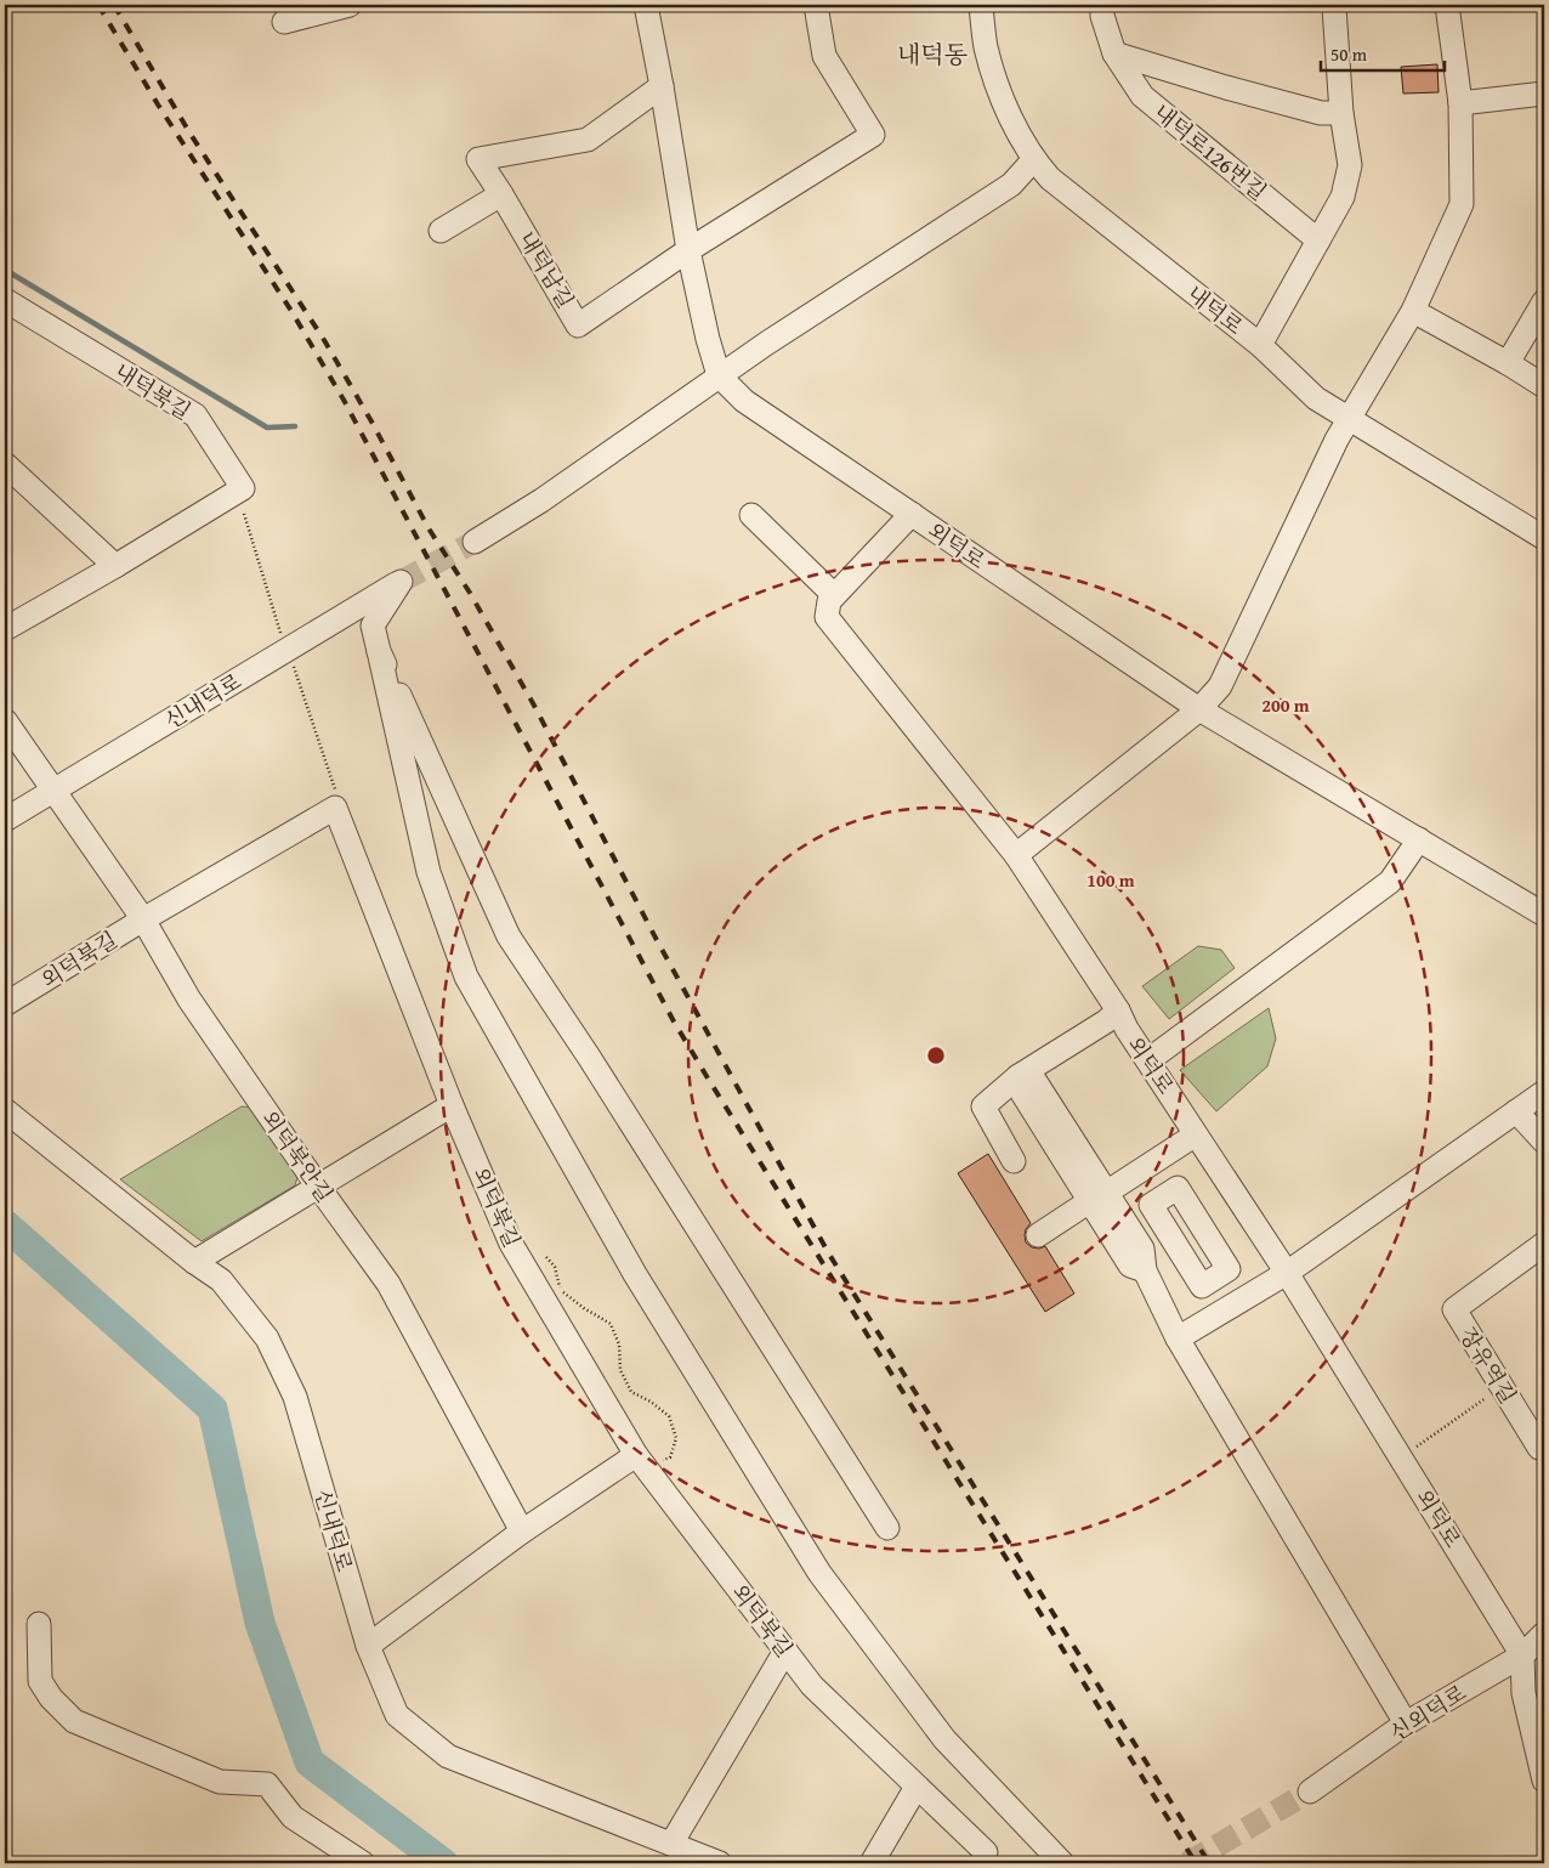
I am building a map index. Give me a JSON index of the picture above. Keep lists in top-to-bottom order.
{
  "streets": {
    "street": [
      "내덕로126번길",
      "내덕남길",
      "내덕로",
      "내덕북길",
      "외덕로",
      "신내덕로",
      "외덕북길",
      "외덕북안길",
      "장유역길",
      "신외덕로"
    ]
  },
  "crossings": [
    ["외덕로", "신외덕로"],
    ["신내덕로", "외덕북안길"],
    ["외덕북길", "외덕북안길"]
  ],
  "districts": ["내덕동"],
  "scale_bar": "50 m",
  "rings": ["200 m", "100 m"]
}
